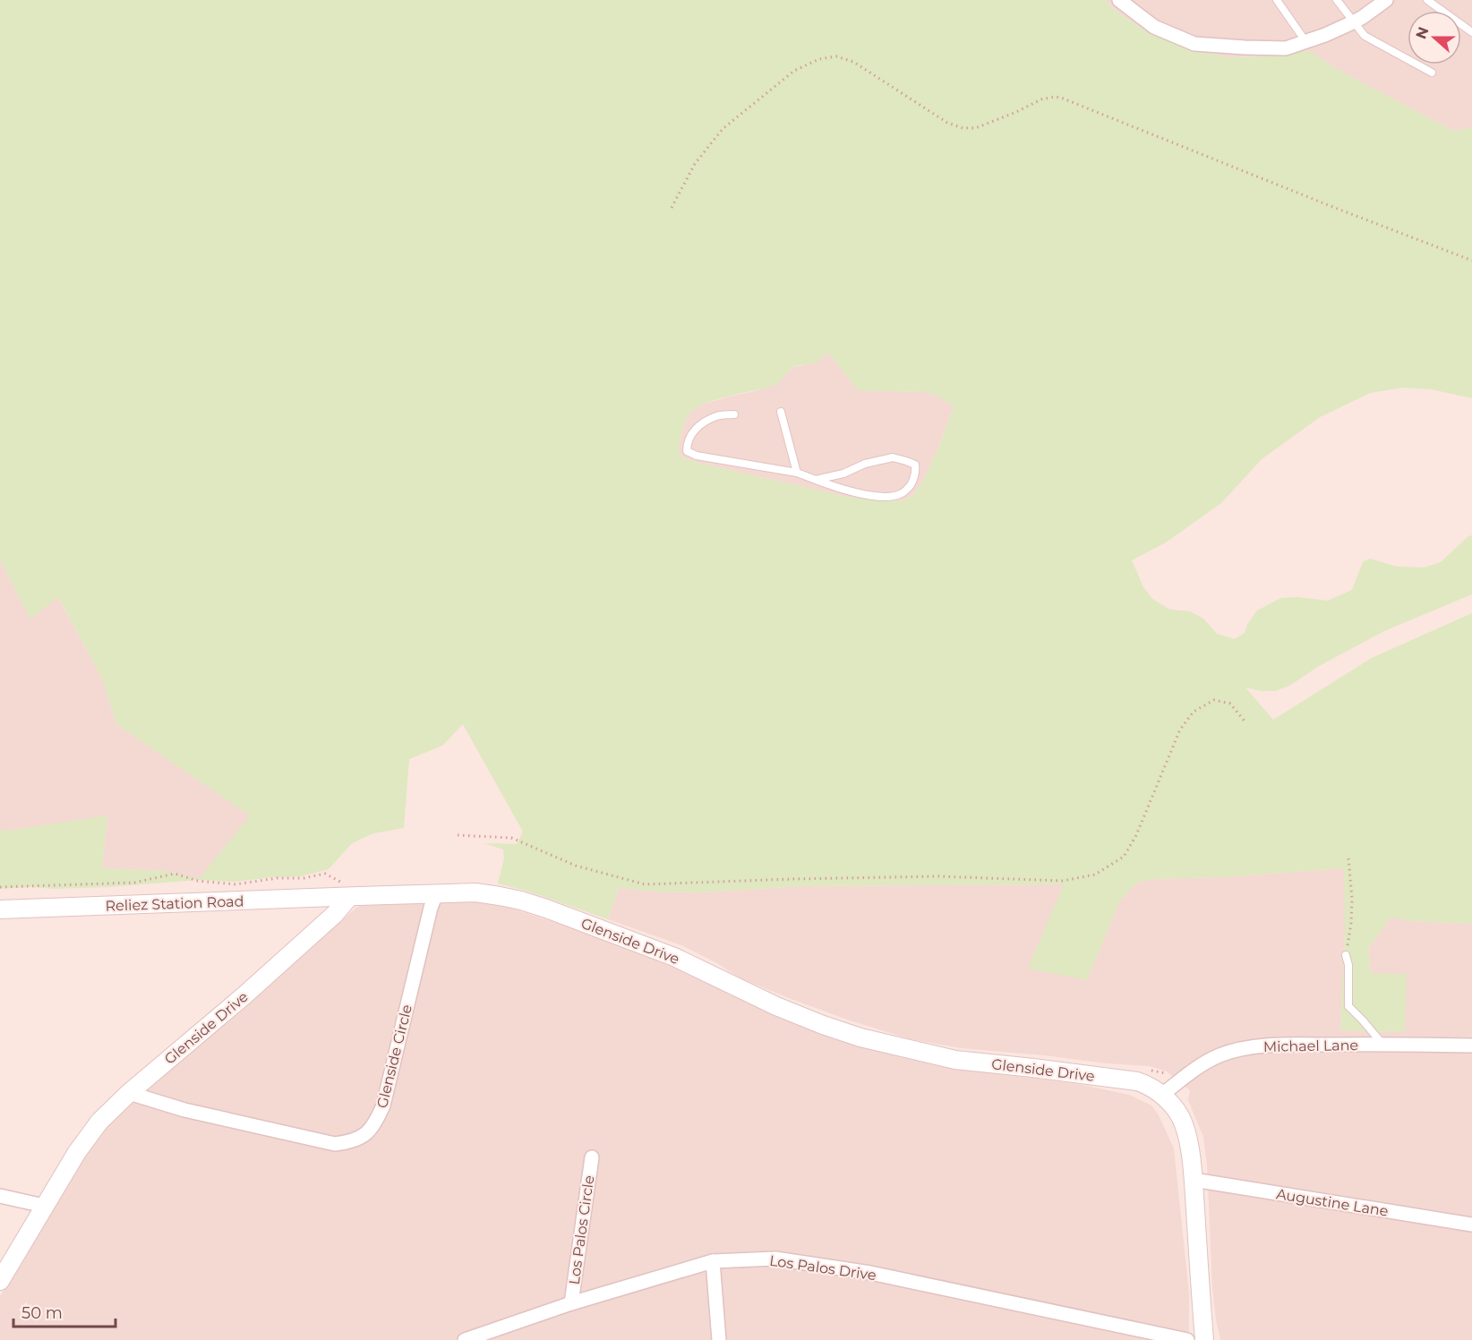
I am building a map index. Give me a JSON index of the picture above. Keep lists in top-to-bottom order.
{
  "streets": {
    "street": [
      "Reliez Station Road",
      "Glenside Drive",
      "Michael Lane",
      "Glenside Circle",
      "Augustine Lane",
      "Los Palos Circle",
      "Los Palos Drive"
    ]
  },
  "crossings": [
    ["Reliez Station Road", "Glenside Drive"],
    ["Glenside Drive", "Michael Lane"],
    ["Glenside Drive", "Glenside Circle"],
    ["Glenside Drive", "Augustine Lane"],
    ["Los Palos Circle", "Los Palos Drive"]
  ],
  "scale_bar": "50 m",
  "north": "left"
}
